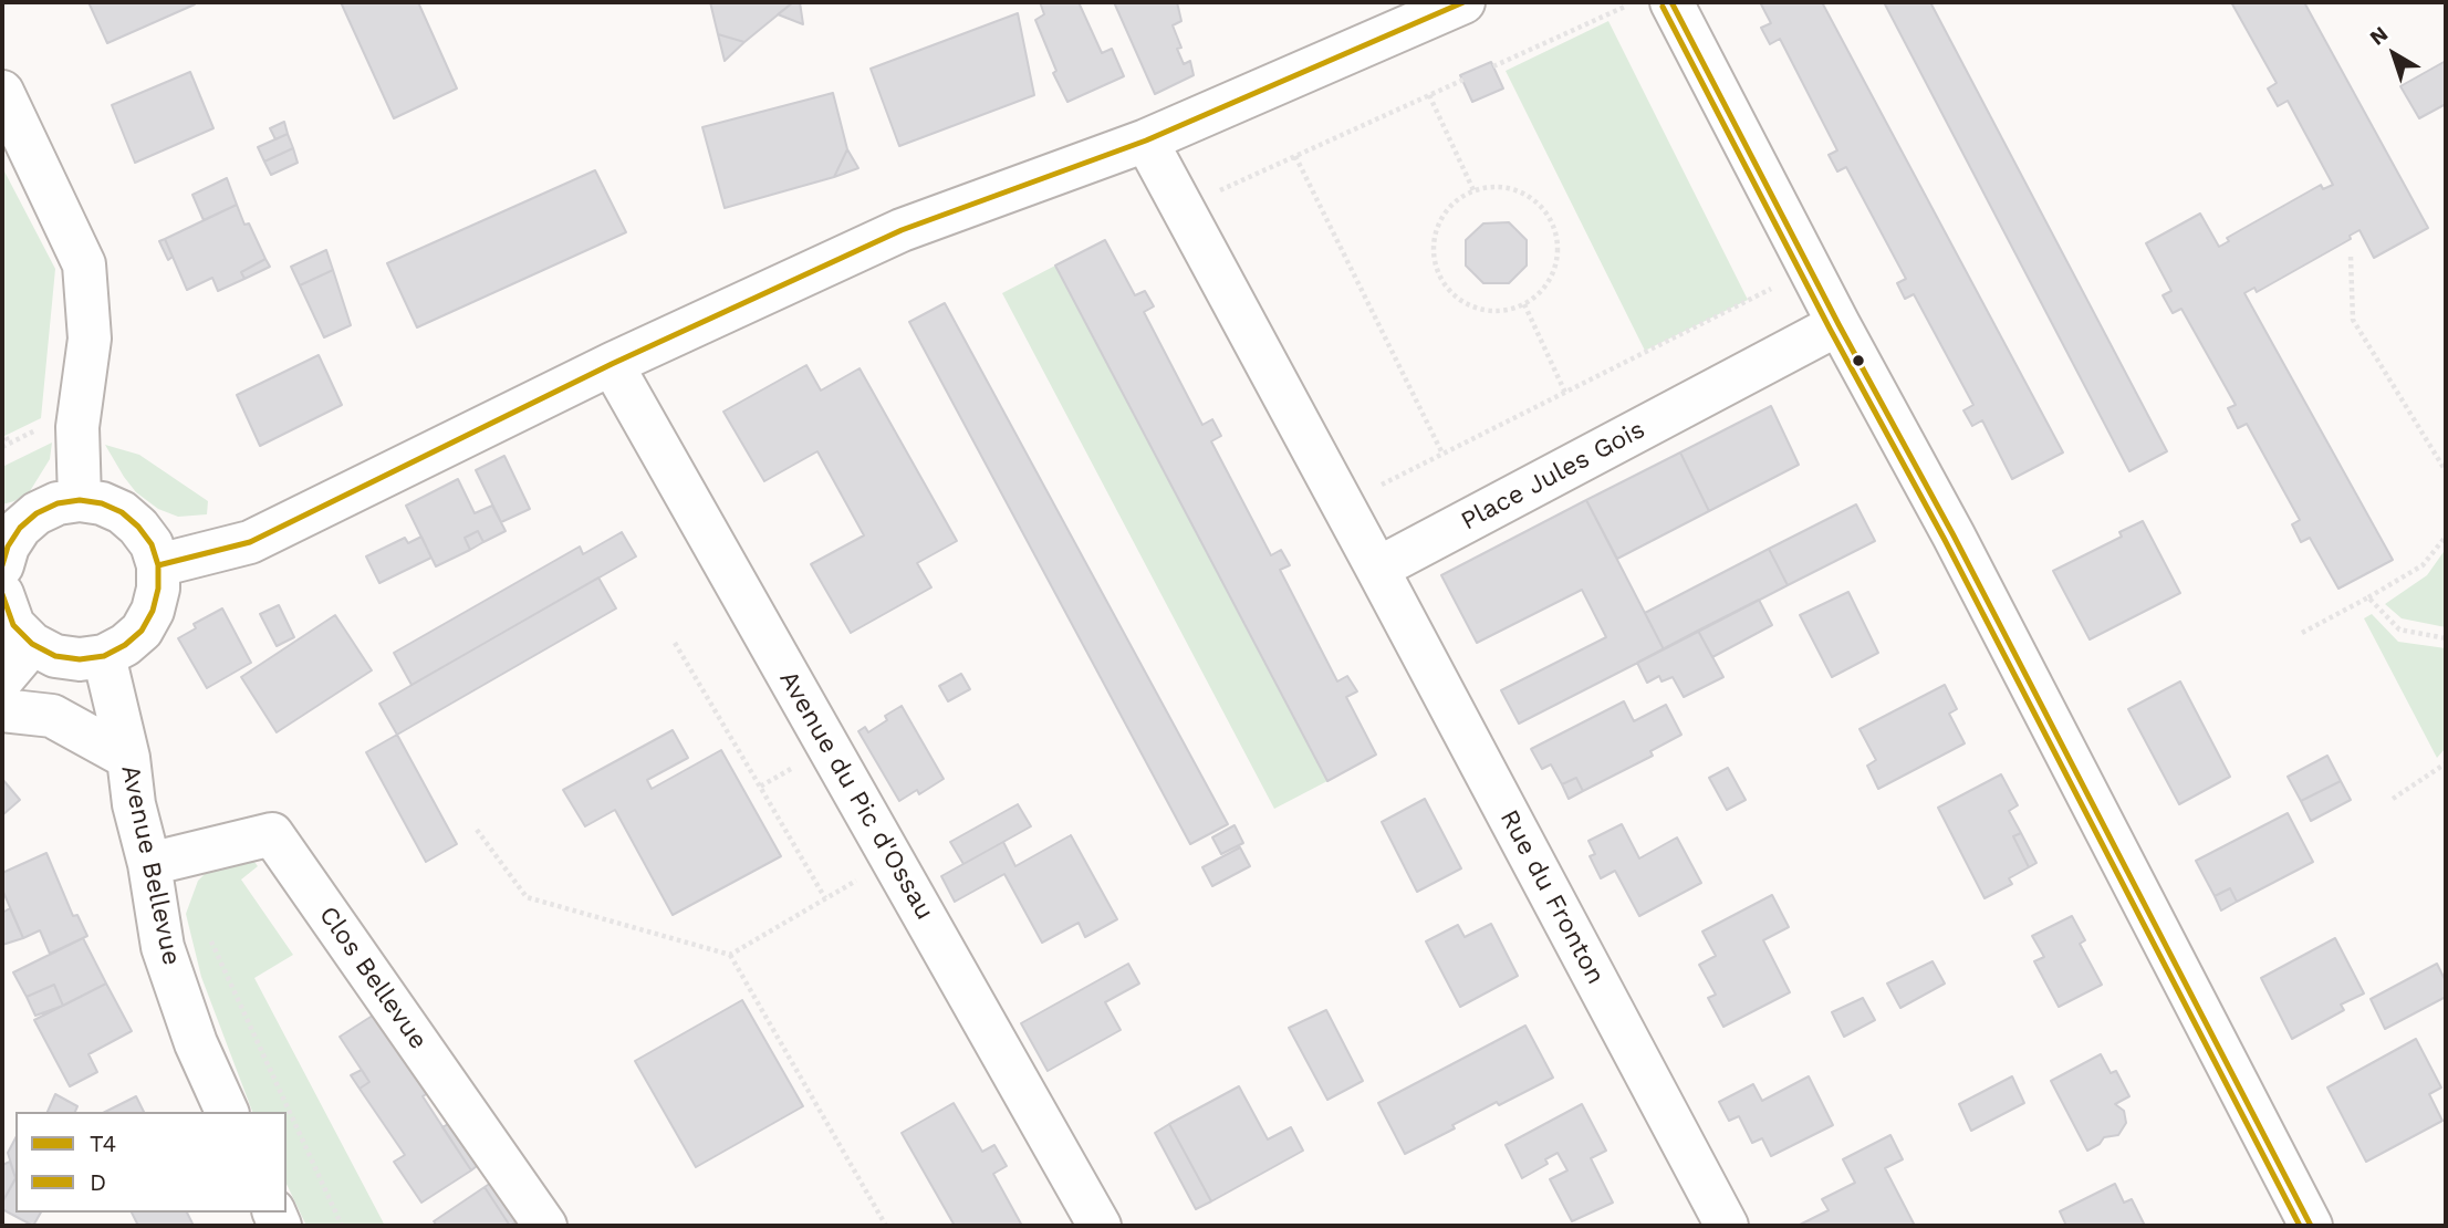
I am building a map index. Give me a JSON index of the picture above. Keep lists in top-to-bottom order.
{
  "streets": {
    "street": [
      "Place Jules Gois",
      "Avenue du Pic d'Ossau",
      "Avenue Bellevue",
      "Rue du Fronton",
      "Clos Bellevue"
    ]
  },
  "crossings": [
    ["Place Jules Gois", "Rue du Fronton"],
    ["Avenue Bellevue", "Clos Bellevue"]
  ],
  "lines": ["transit line T4", "transit line D"],
  "legend": ["T4", "D"],
  "north": "top left"
}
